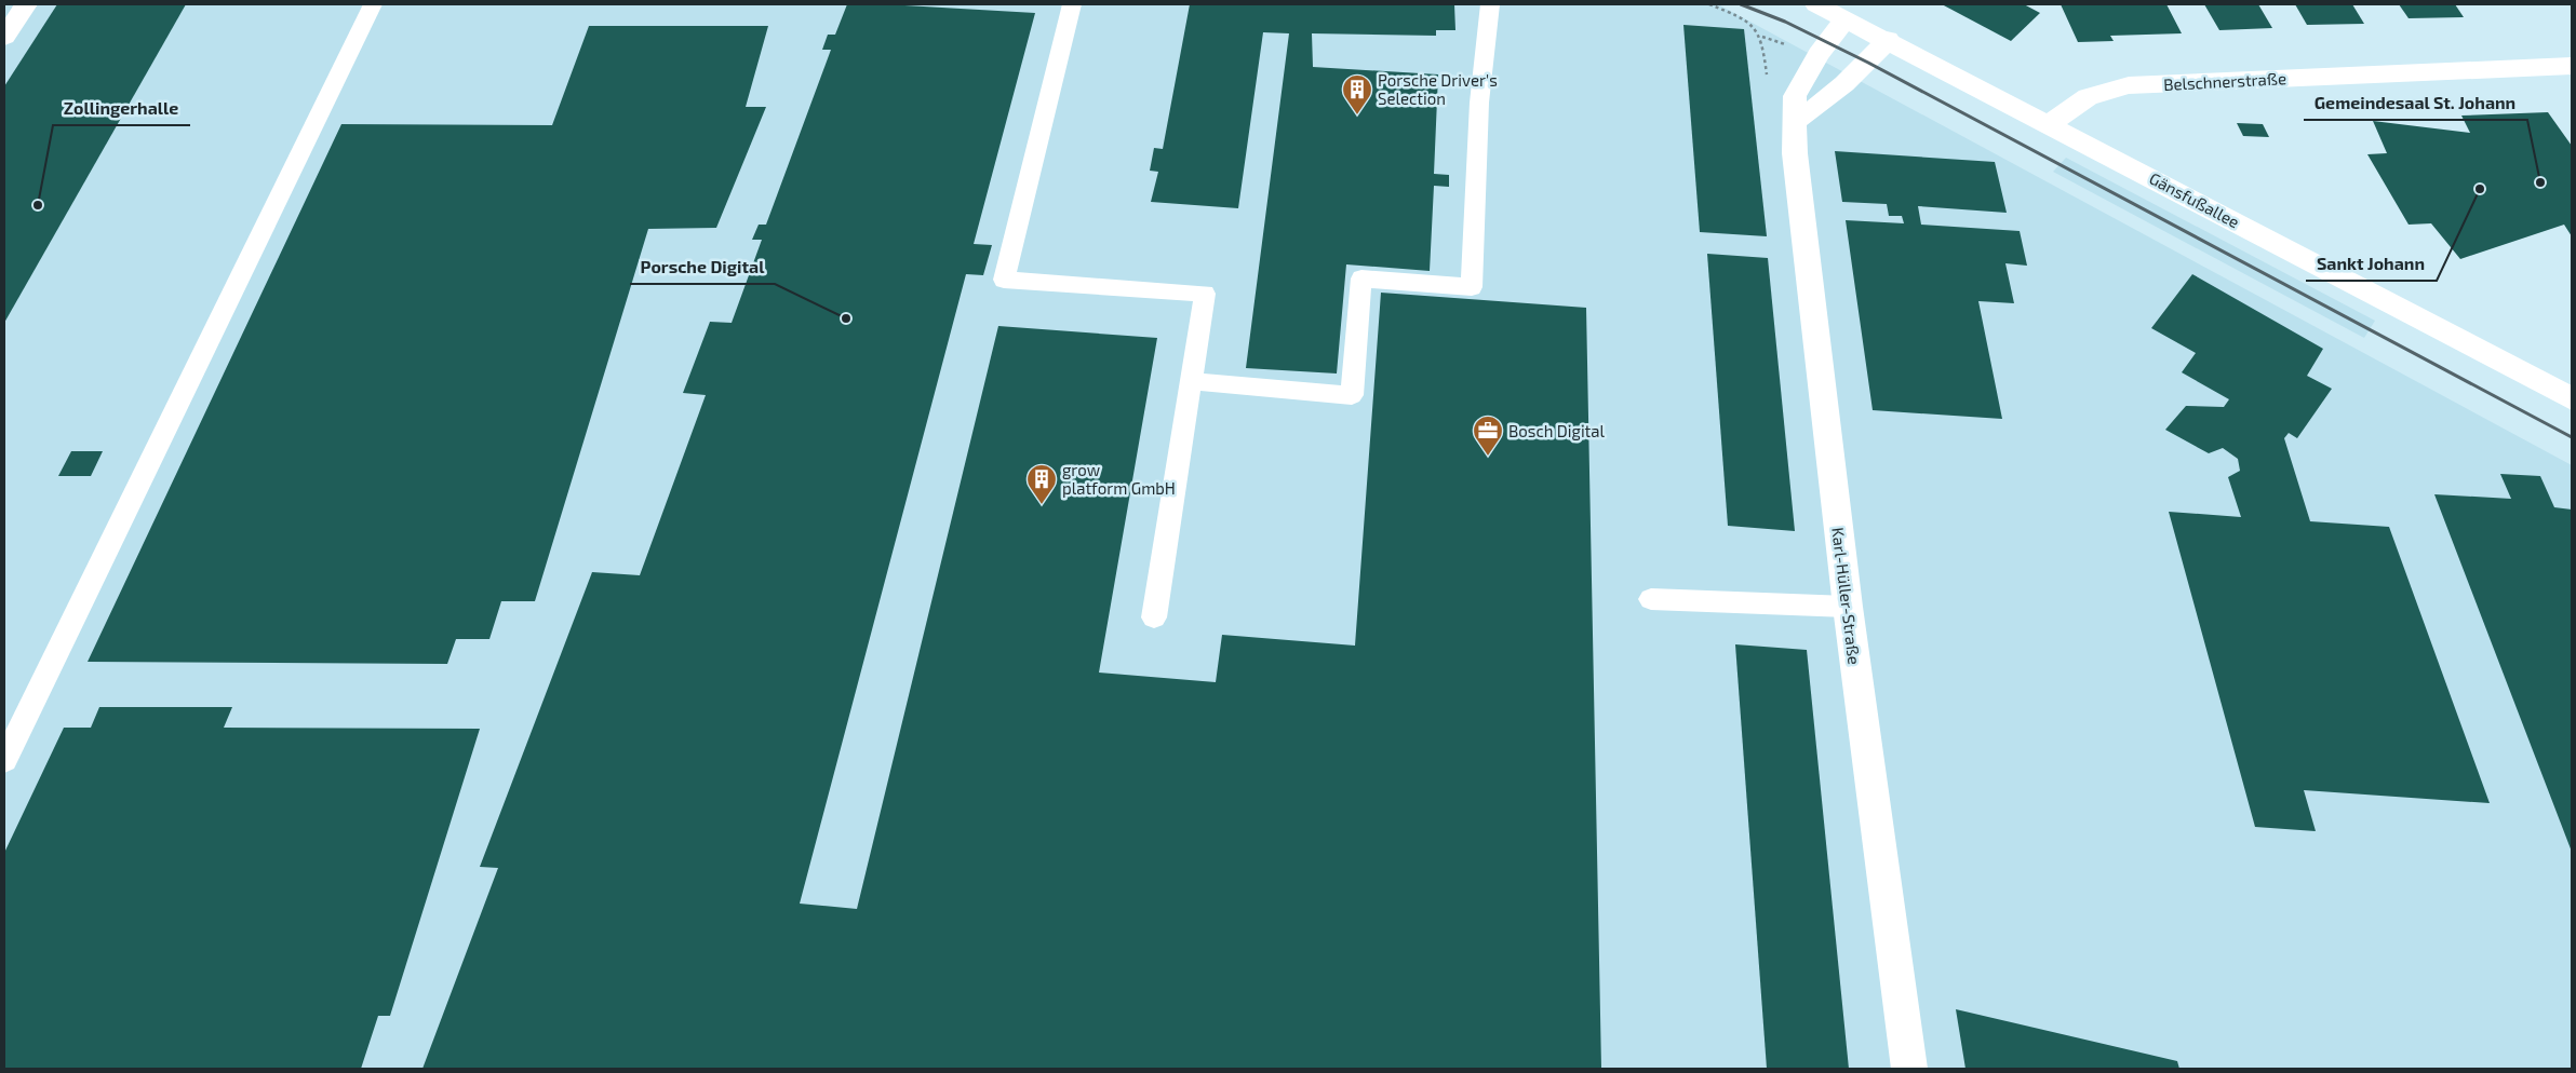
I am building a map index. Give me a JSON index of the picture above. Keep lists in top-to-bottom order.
{
  "streets": {
    "street": ["Belschnerstraße", "Gänsfußallee", "Karl-Hüller-Straße"]
  },
  "crossings": [
    ["Belschnerstraße", "Gänsfußallee"],
    ["Gänsfußallee", "Karl-Hüller-Straße"]
  ],
  "places": {
    "building": ["Porsche Driver's Selection", "grow platform GmbH"],
    "other": [
      "Gemeindesaal St. Johann",
      "Sankt Johann",
      "Zollingerhalle",
      "Porsche Digital"
    ],
    "office": ["Bosch Digital"]
  }
}
